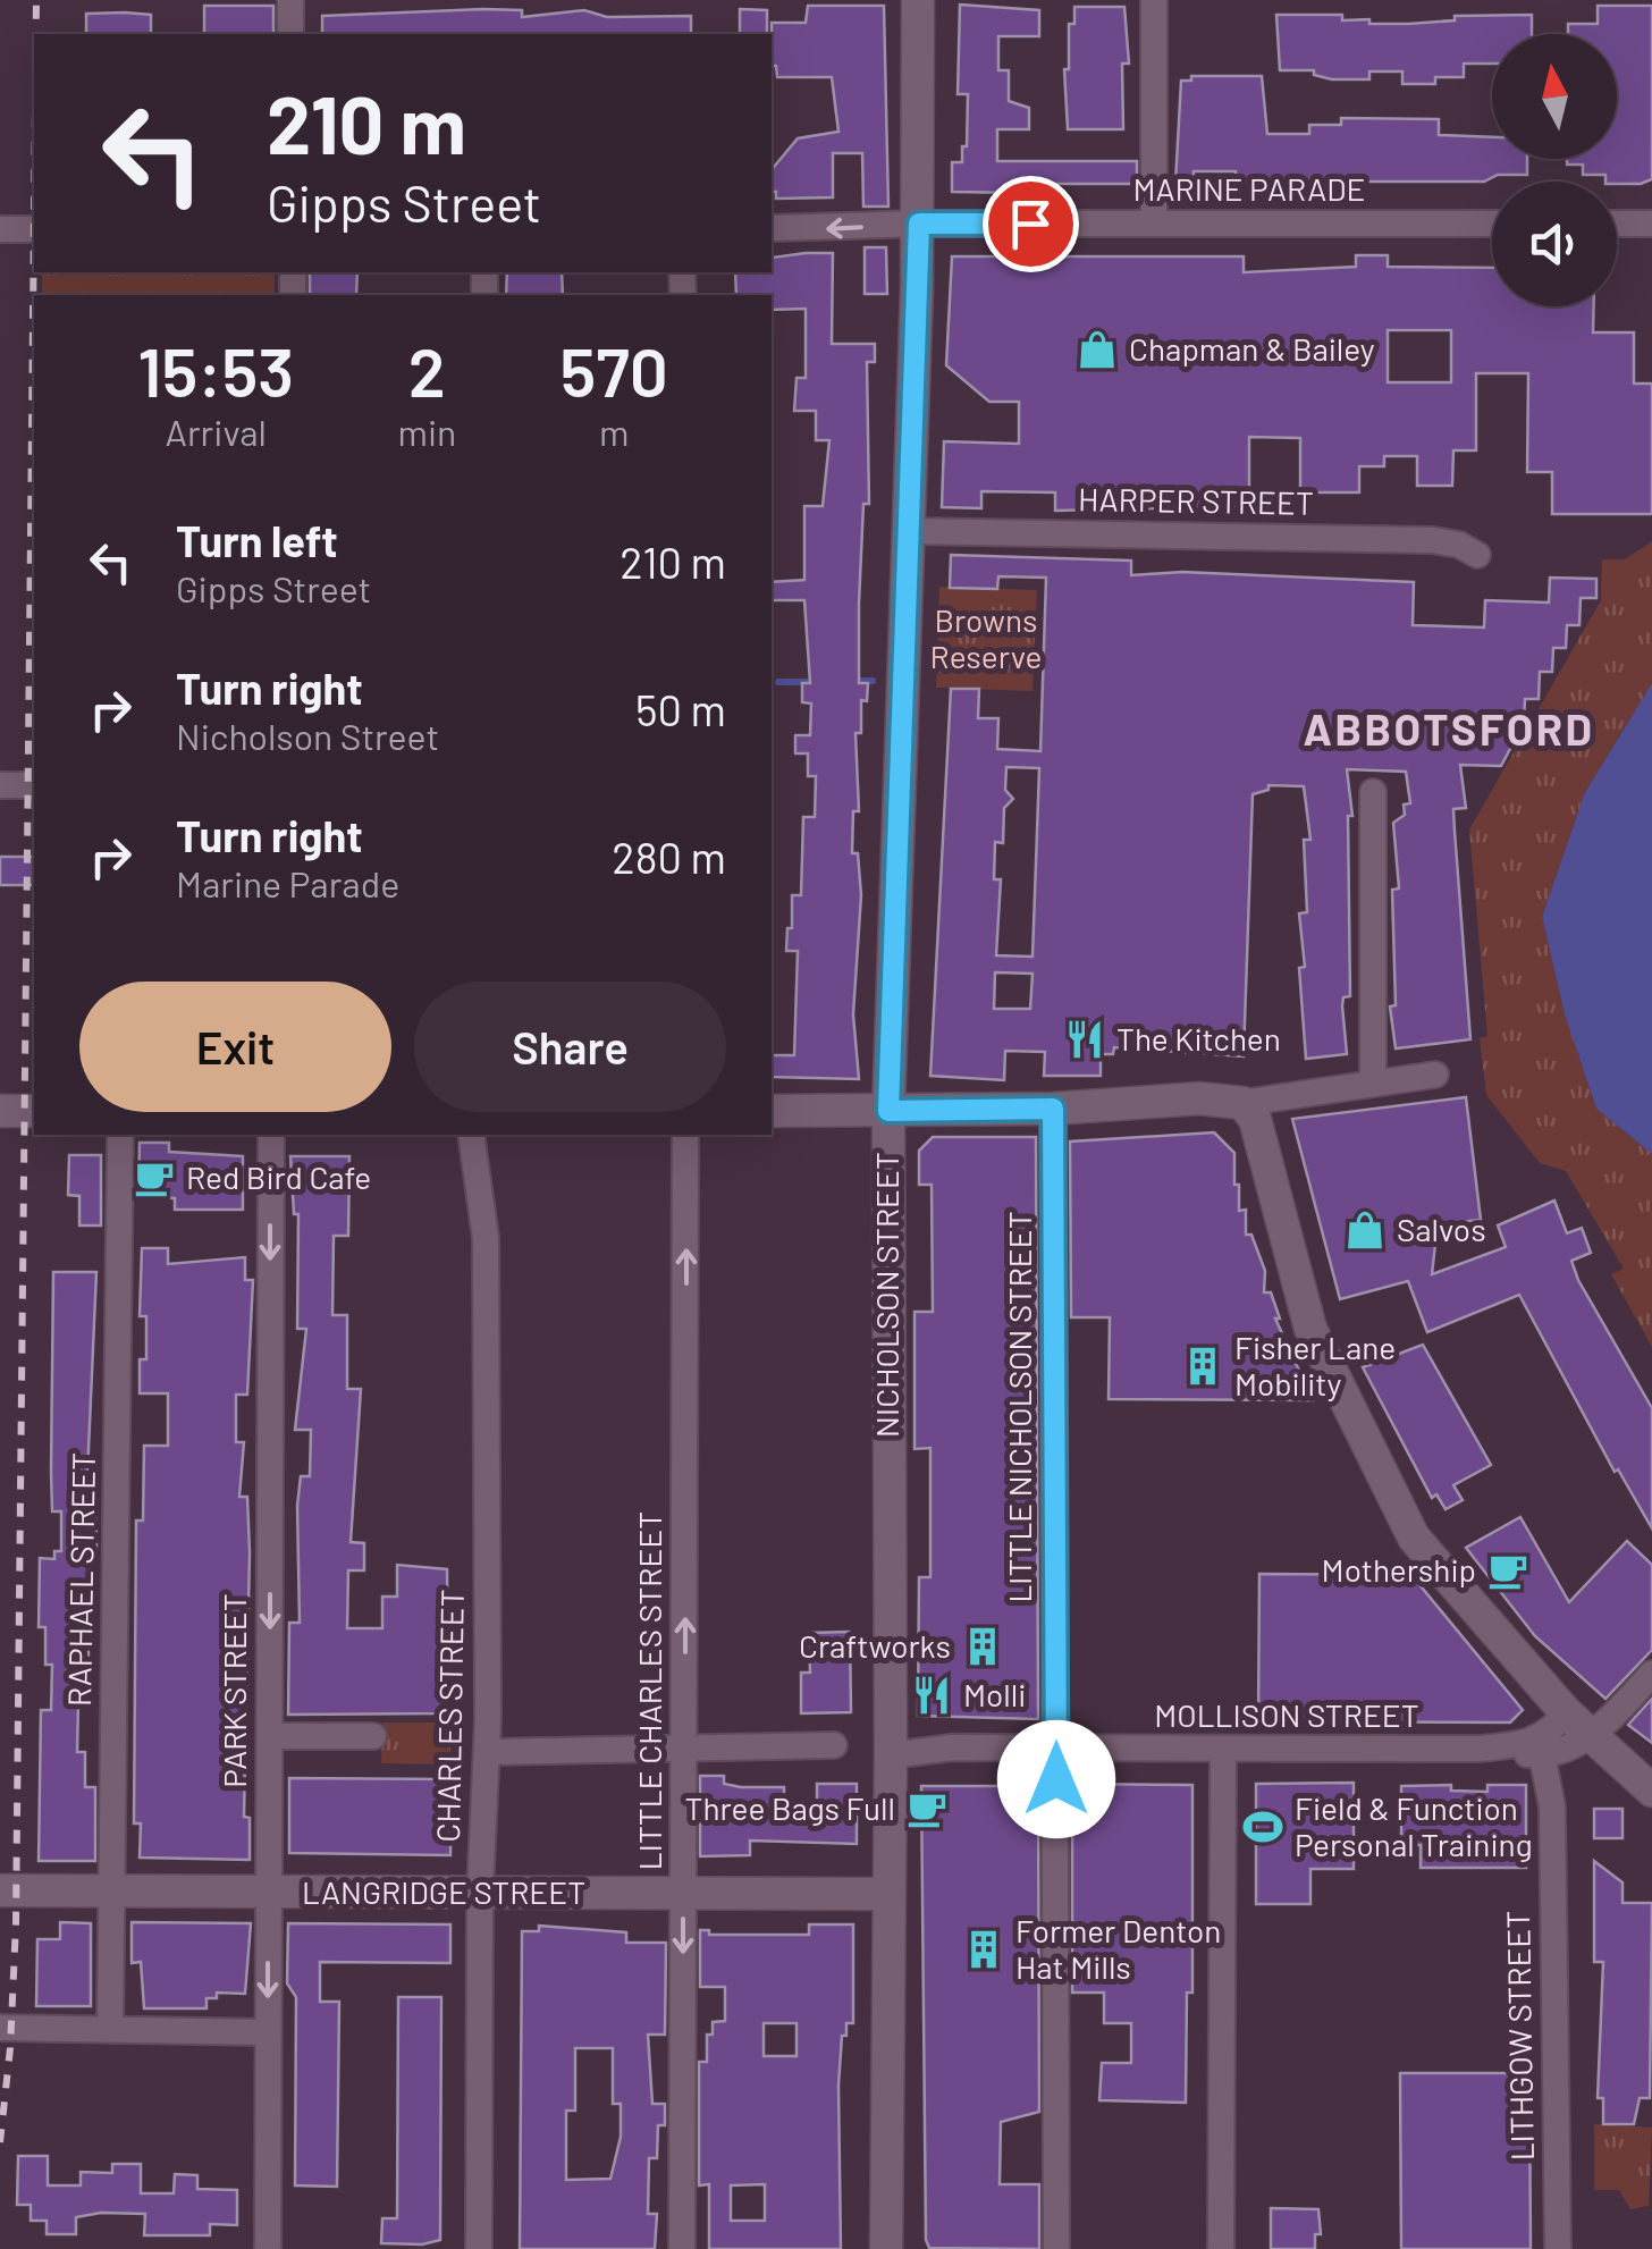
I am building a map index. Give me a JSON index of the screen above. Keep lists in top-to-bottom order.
{
  "streets": {
    "street": [
      "MARINE PARADE",
      "HARPER STREET",
      "NICHOLSON STREET",
      "LITTLE NICHOLSON STREET",
      "RAPHAEL STREET",
      "PARK STREET",
      "LITTLE CHARLES STREET",
      "CHARLES STREET",
      "MOLLISON STREET",
      "LANGRIDGE STREET",
      "LITHGOW STREET"
    ]
  },
  "crossings": [
    ["MARINE PARADE", "NICHOLSON STREET"],
    ["HARPER STREET", "NICHOLSON STREET"],
    ["NICHOLSON STREET", "MOLLISON STREET"],
    ["NICHOLSON STREET", "LANGRIDGE STREET"],
    ["LITTLE NICHOLSON STREET", "MOLLISON STREET"],
    ["RAPHAEL STREET", "LANGRIDGE STREET"],
    ["PARK STREET", "LANGRIDGE STREET"],
    ["LITTLE CHARLES STREET", "LANGRIDGE STREET"],
    ["CHARLES STREET", "LANGRIDGE STREET"],
    ["MOLLISON STREET", "LITHGOW STREET"]
  ],
  "one_way": ["PARK STREET"],
  "districts": ["ABBOTSFORD"],
  "parks": ["Browns Reserve"],
  "places": {
    "shop": ["Chapman & Bailey", "Salvos"],
    "restaurant": ["The Kitchen", "Molli"],
    "cafe": ["Red Bird Cafe", "Mothership", "Three Bags Full"],
    "building": ["Fisher Lane Mobility", "Craftworks", "Former Denton Hat Mills"],
    "sports": ["Field & Function Personal Training"]
  },
  "north": "top",
  "page": {
    "turn": ["210 m", "Gipps Street"],
    "eta": [
      "15:53",
      "Arrival",
      "2",
      "min",
      "570",
      "m"
    ],
    "list": [
      {
        "name": "Turn left",
        "note": "Gipps Street",
        "value": "210 m"
      },
      {
        "name": "Turn right",
        "note": "Nicholson Street",
        "value": "50 m"
      },
      {
        "name": "Turn right",
        "note": "Marine Parade",
        "value": "280 m"
      }
    ],
    "buttons": ["Exit", "Share"]
  }
}
